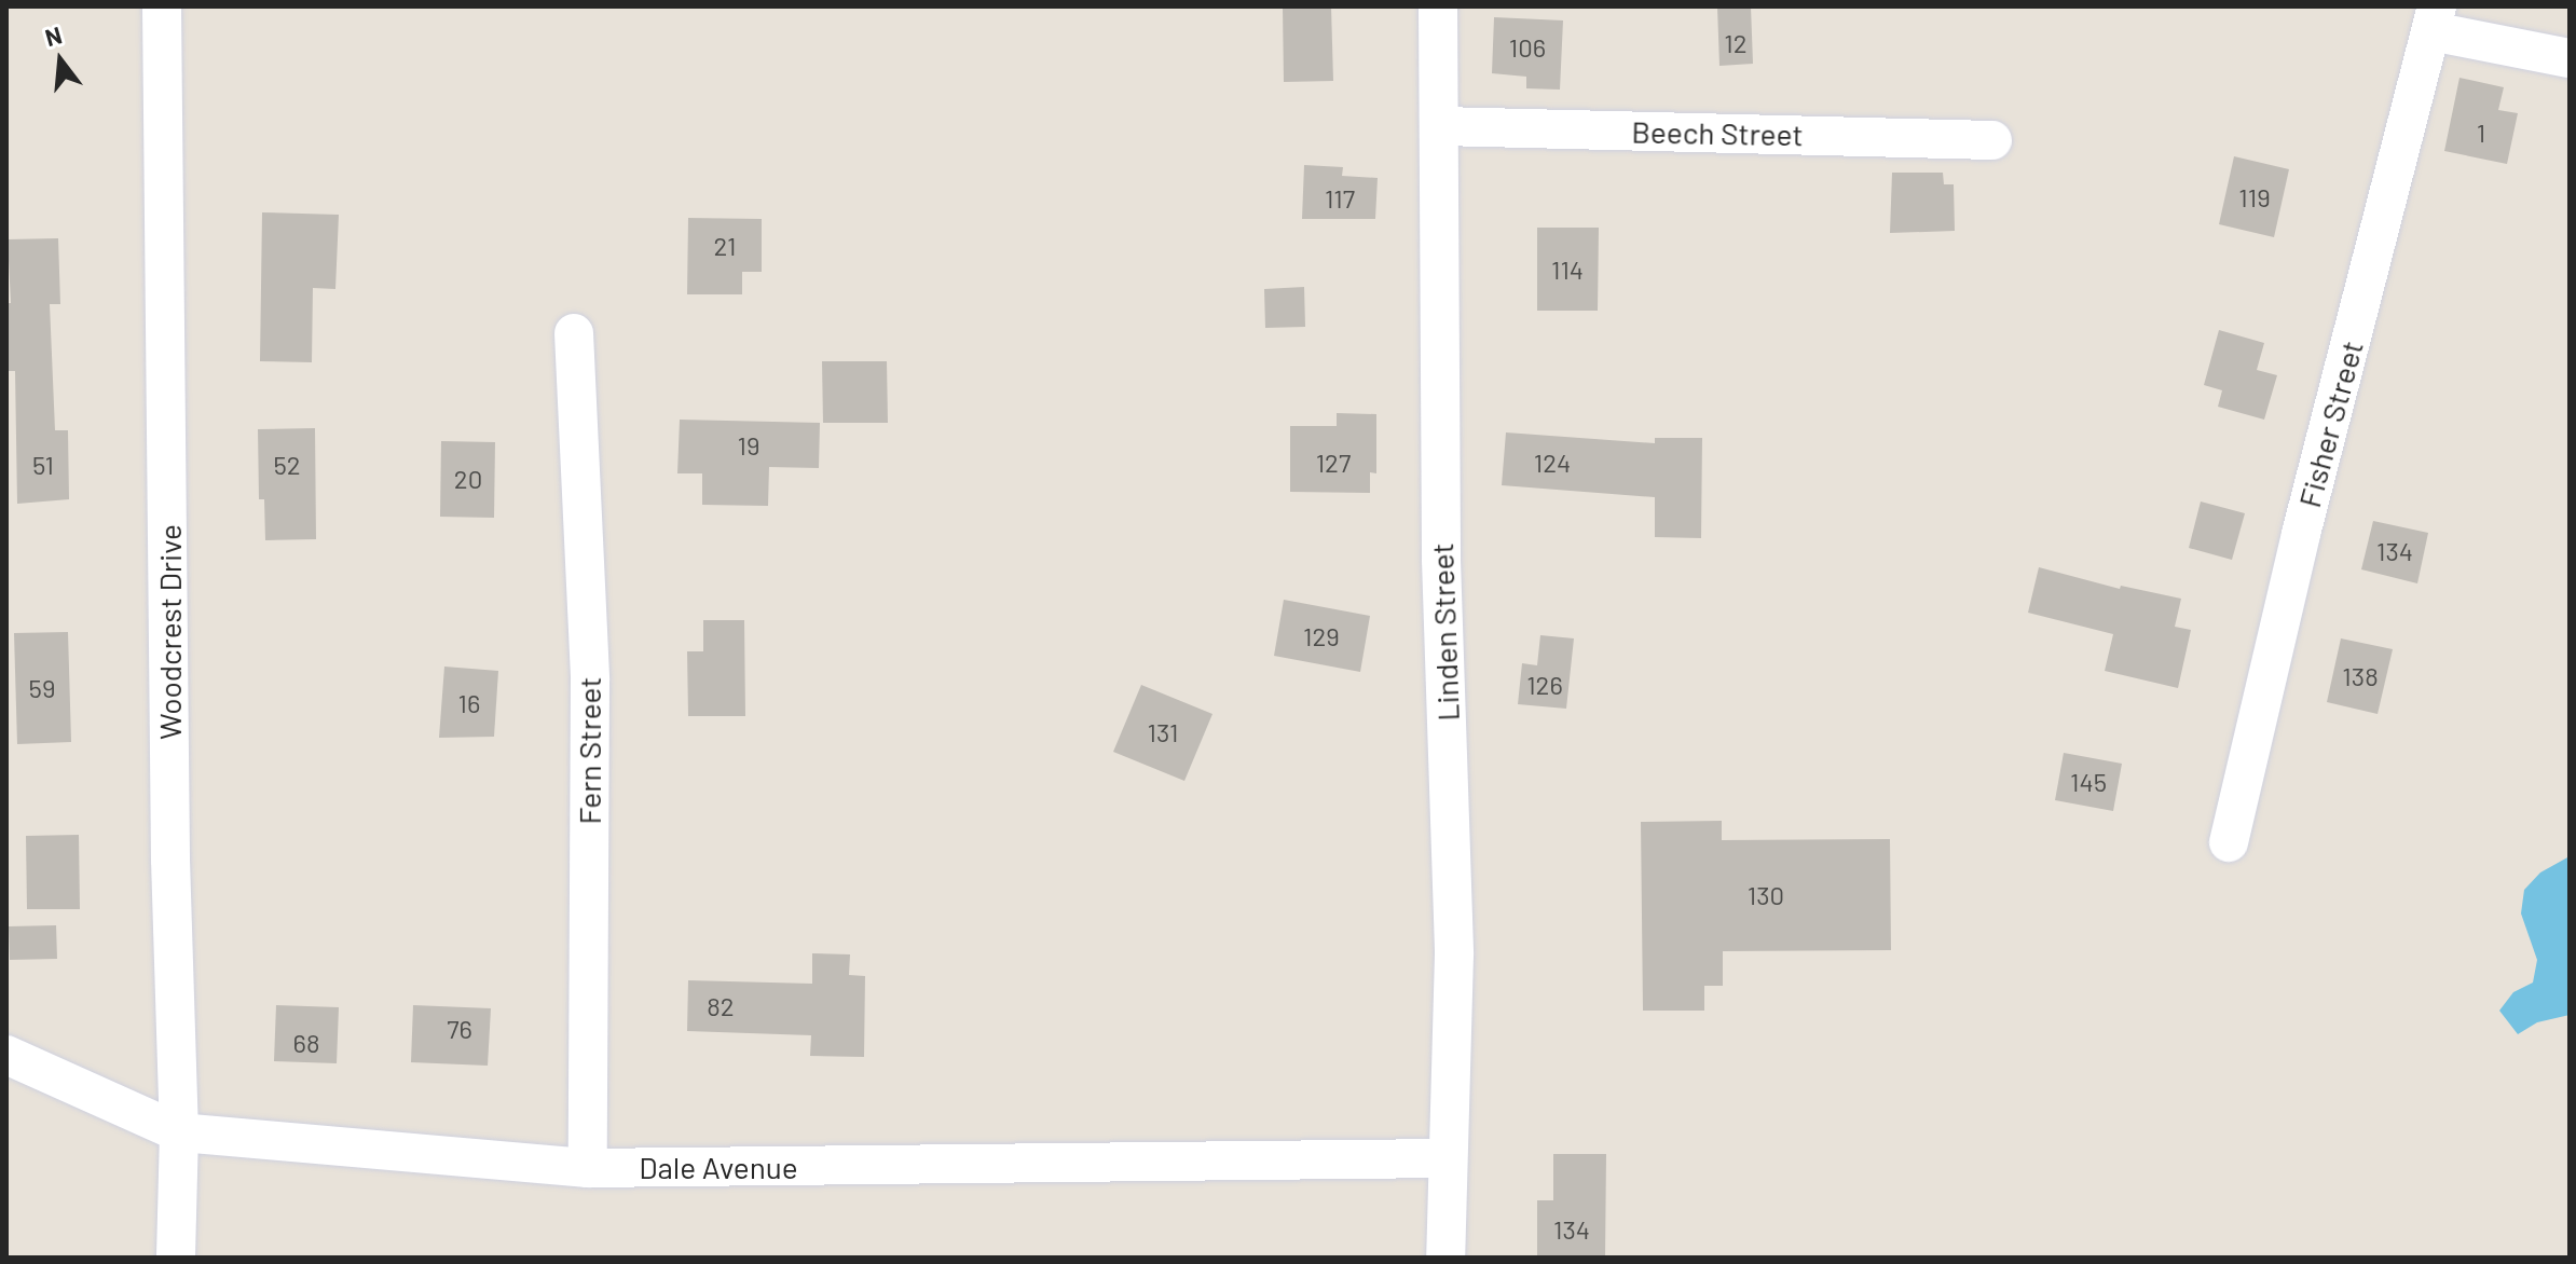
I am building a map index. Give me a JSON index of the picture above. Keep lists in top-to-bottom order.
{
  "streets": {
    "street": [
      "Beech Street",
      "Fisher Street",
      "Woodcrest Drive",
      "Linden Street",
      "Fern Street",
      "Dale Avenue"
    ]
  },
  "crossings": [
    ["Beech Street", "Linden Street"],
    ["Woodcrest Drive", "Dale Avenue"],
    ["Linden Street", "Dale Avenue"],
    ["Fern Street", "Dale Avenue"]
  ],
  "house_numbers": [
    "12",
    "106",
    "1",
    "119",
    "117",
    "21",
    "114",
    "19",
    "127",
    "124",
    "51",
    "52",
    "20",
    "134",
    "129",
    "138",
    "126",
    "59",
    "16",
    "131",
    "145",
    "130",
    "82",
    "76",
    "68",
    "134"
  ],
  "north": "top"
}
